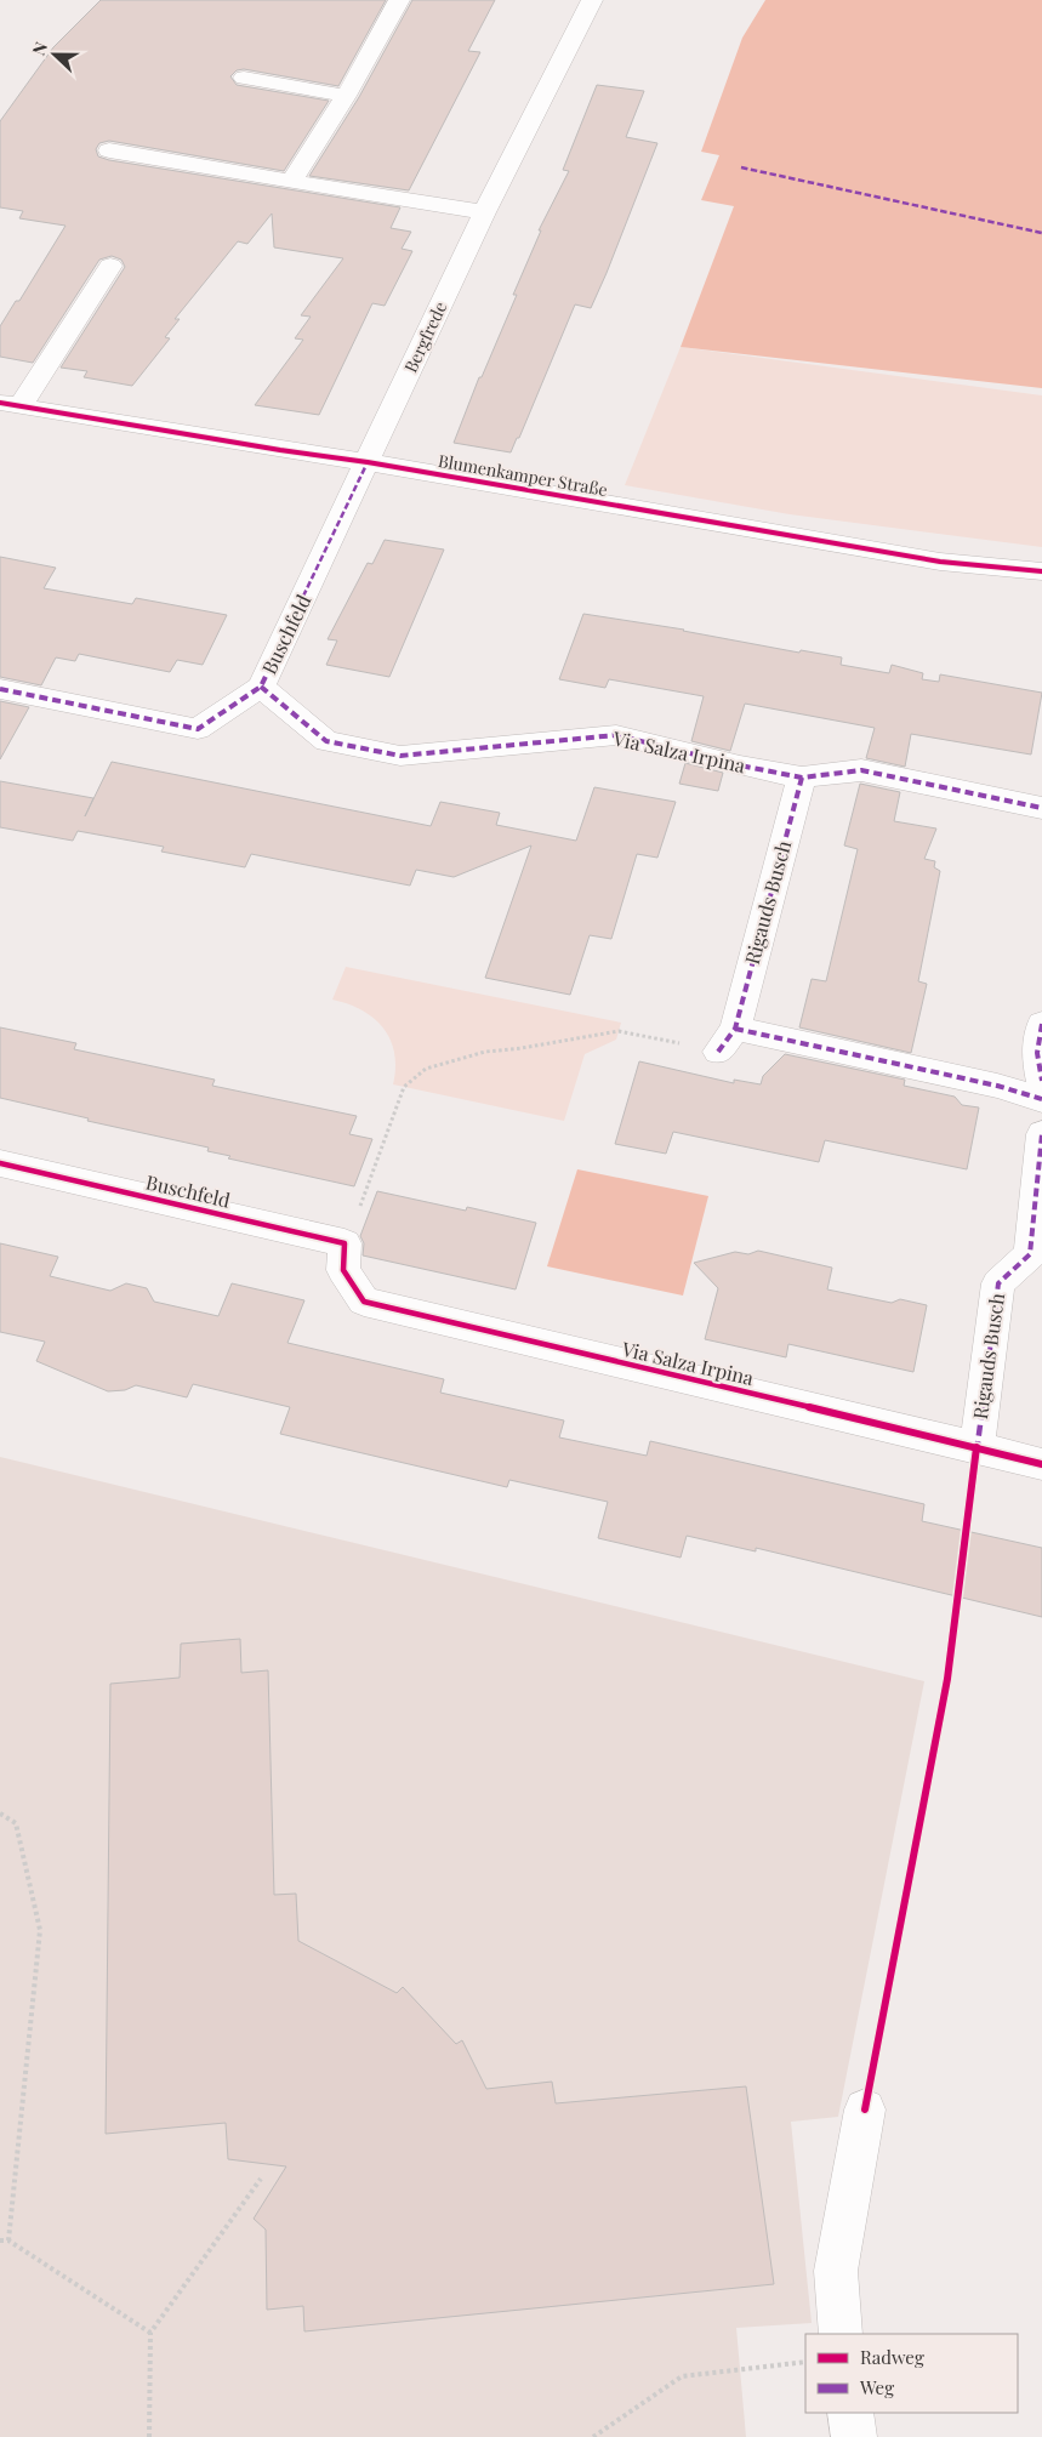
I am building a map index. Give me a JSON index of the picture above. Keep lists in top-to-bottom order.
{
  "streets": {
    "street": [
      "Bergfrede",
      "Blumenkamper Straße",
      "Buschfeld",
      "Via Salza Irpina",
      "Rigauds Busch"
    ]
  },
  "crossings": [
    ["Bergfrede", "Blumenkamper Straße"],
    ["Bergfrede", "Buschfeld"],
    ["Blumenkamper Straße", "Buschfeld"],
    ["Buschfeld", "Via Salza Irpina"],
    ["Via Salza Irpina", "Rigauds Busch"]
  ],
  "legend": ["Radweg", "Weg"],
  "north": "left"
}
